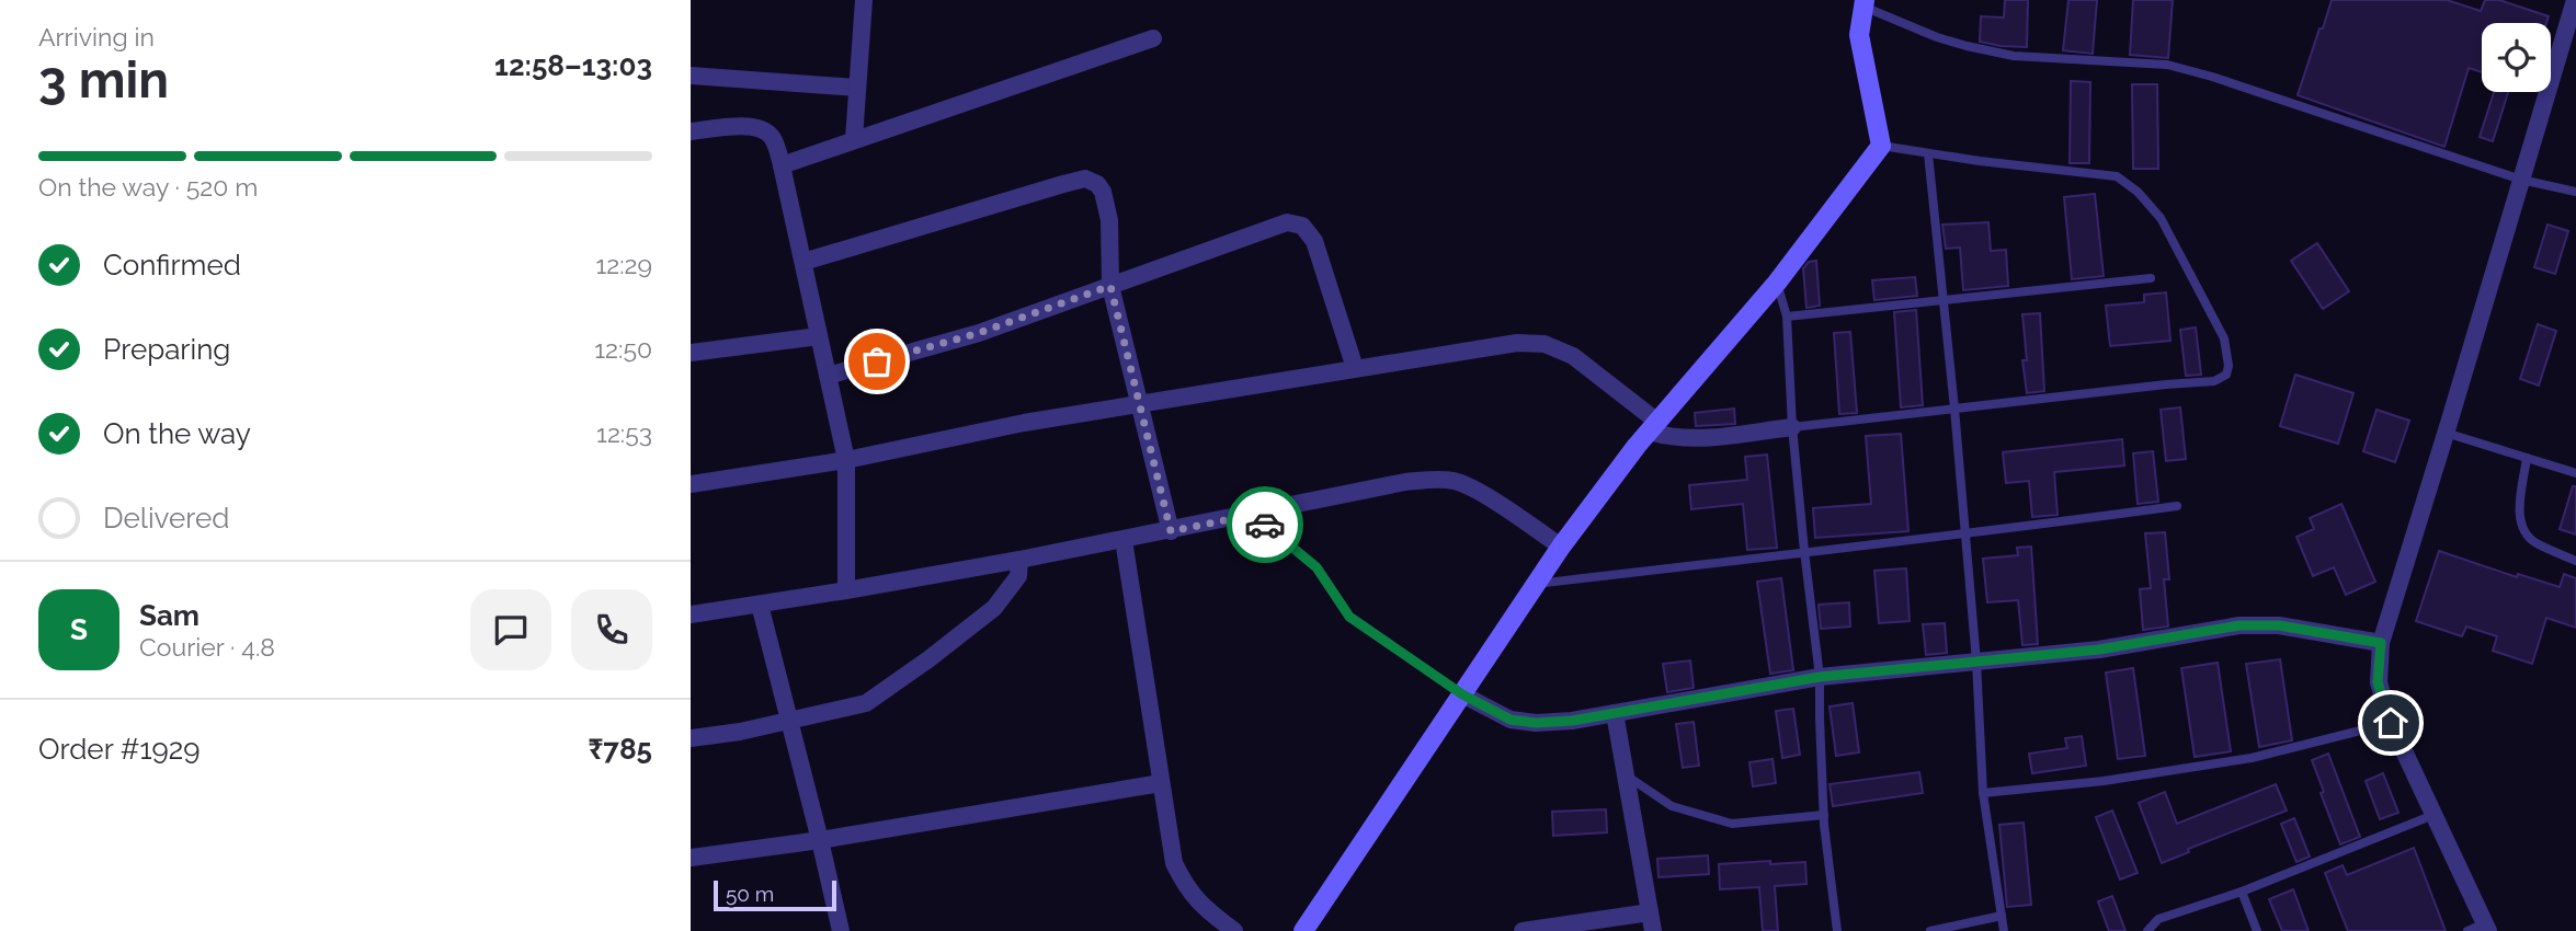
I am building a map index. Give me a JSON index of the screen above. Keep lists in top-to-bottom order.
{
  "scale_bar": "50 m",
  "page": {
    "heading": ["3 min", "Arriving in", "12:58–13:03"],
    "panel": [
      "Sam",
      "Courier · 4.8",
      "Order #1929",
      "₹785"
    ],
    "bar": "On the way · 520 m",
    "list": [
      ["Confirmed", "12:29"],
      ["Preparing", "12:50"],
      ["On the way", "12:53"],
      "Delivered"
    ],
    "round": "S",
    "scale": "50 m"
  }
}
